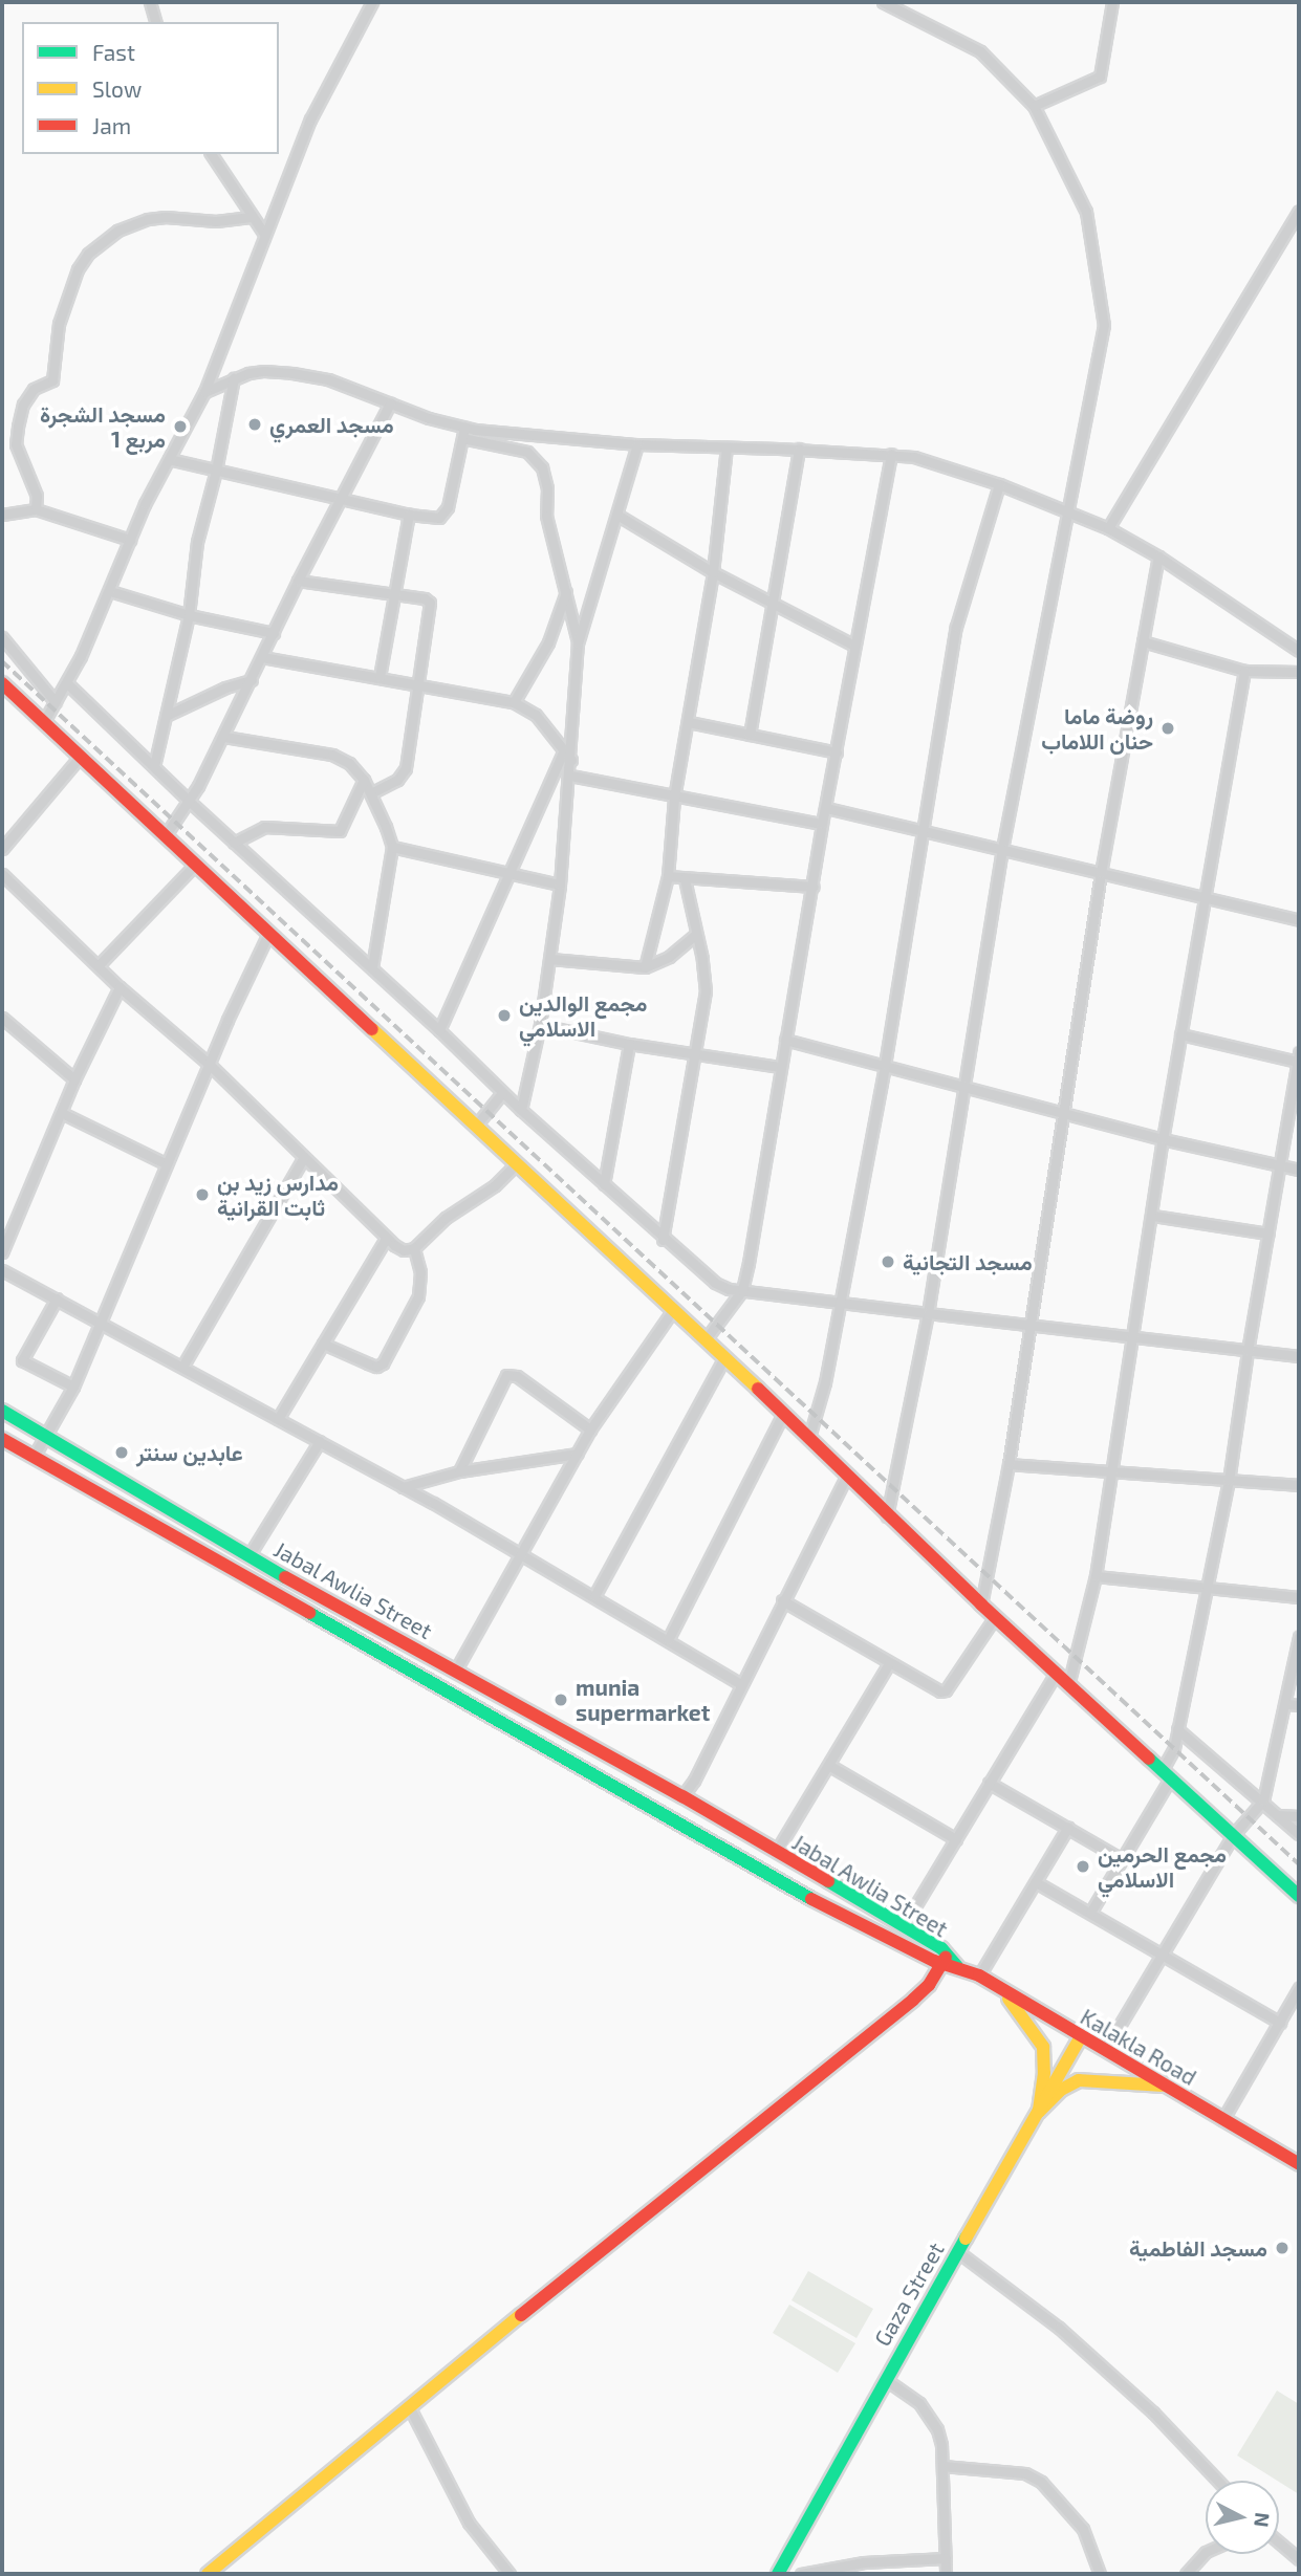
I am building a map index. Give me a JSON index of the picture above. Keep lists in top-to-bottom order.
{
  "streets": {
    "main road": ["Jabal Awlia Street", "Kalakla Road", "Gaza Street"]
  },
  "crossings": [
    ["Jabal Awlia Street", "Kalakla Road"],
    ["Kalakla Road", "Gaza Street"]
  ],
  "places": [
    "مسجد العمري",
    "مسجد الشجرة مربع 1",
    "روضة ماما حنان اللاماب",
    "مجمع الوالدين الاسلامي",
    "مدارس زيد بن ثابت القرانية",
    "مسجد التجانية",
    "عابدين سنتر",
    "munia supermarket",
    "مجمع الحرمين الاسلامي",
    "مسجد الفاطمية"
  ],
  "legend": ["Fast", "Slow", "Jam"],
  "north": "right"
}
